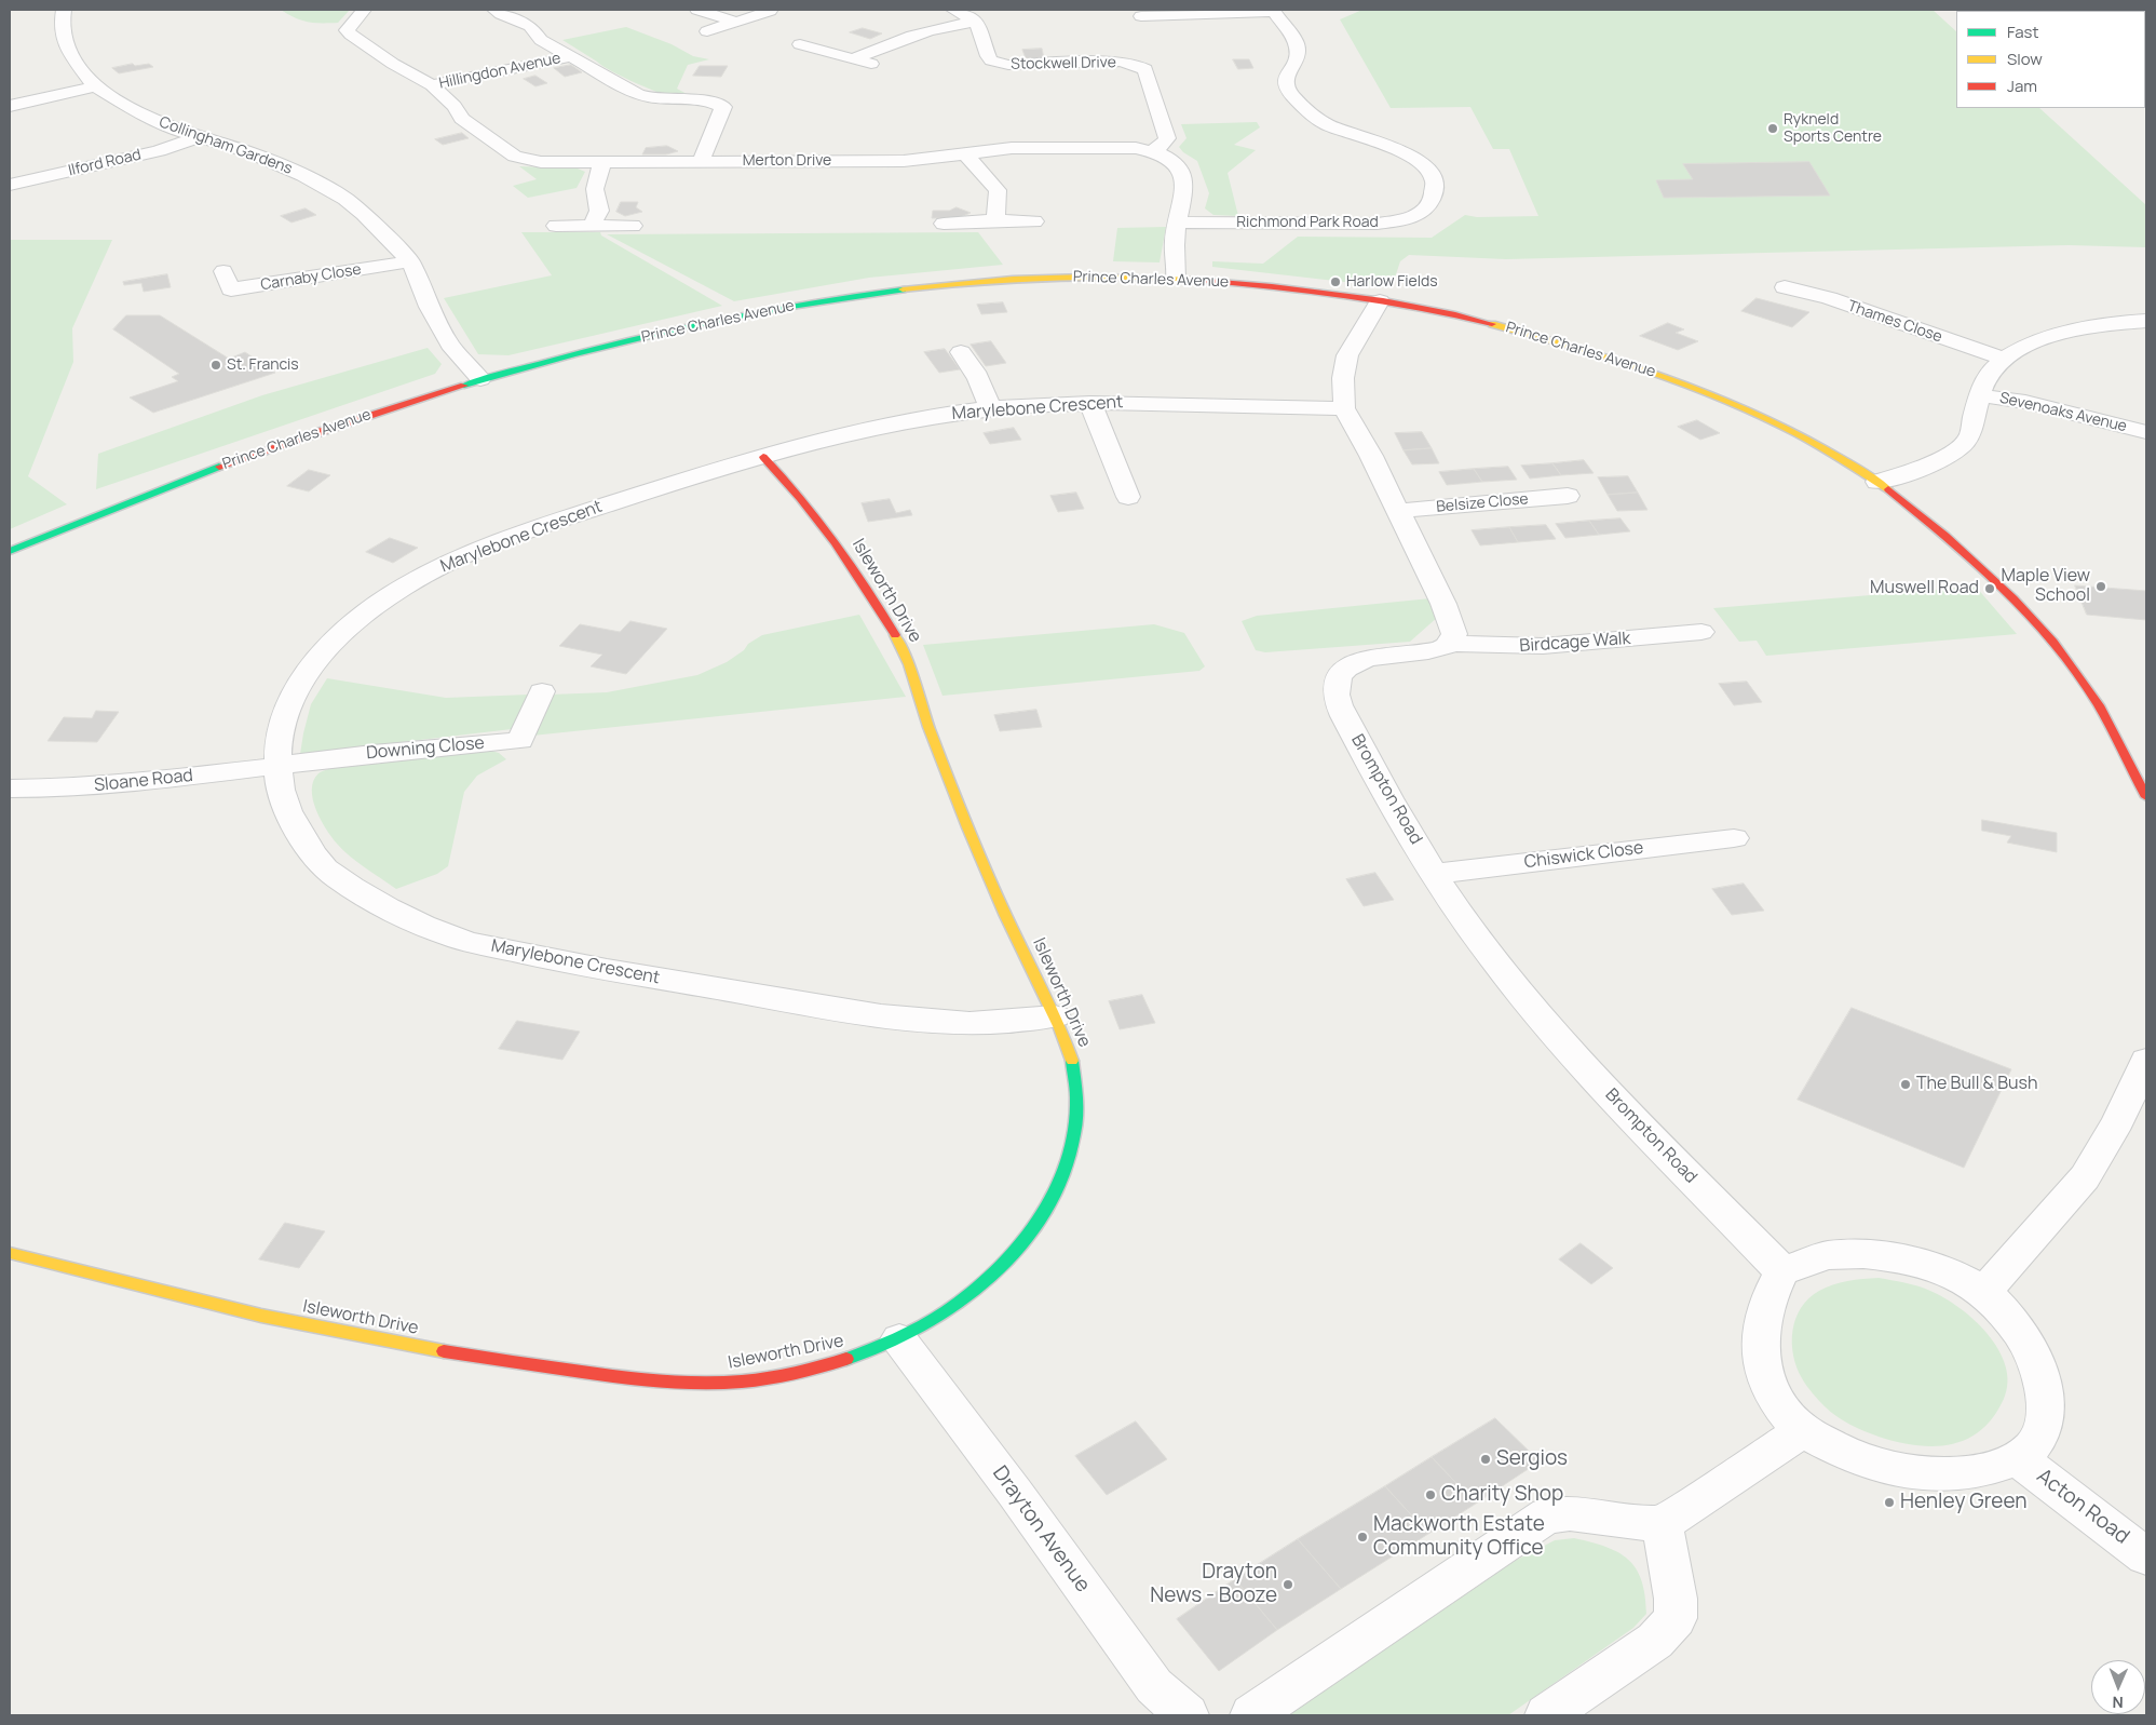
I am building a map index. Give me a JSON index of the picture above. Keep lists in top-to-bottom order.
{
  "streets": {
    "street": [
      "Stockwell Drive",
      "Hillingdon Avenue",
      "Collingham Gardens",
      "Merton Drive",
      "Ilford Road",
      "Richmond Park Road",
      "Carnaby Close",
      "Prince Charles Avenue",
      "Thames Close",
      "Marylebone Crescent",
      "Sevenoaks Avenue",
      "Belsize Close",
      "Isleworth Drive",
      "Birdcage Walk",
      "Downing Close",
      "Sloane Road",
      "Brompton Road",
      "Chiswick Close",
      "Acton Road",
      "Drayton Avenue"
    ]
  },
  "crossings": [
    ["Stockwell Drive", "Merton Drive"],
    ["Hillingdon Avenue", "Merton Drive"],
    ["Collingham Gardens", "Ilford Road"],
    ["Collingham Gardens", "Carnaby Close"],
    ["Collingham Gardens", "Prince Charles Avenue"],
    ["Merton Drive", "Richmond Park Road"],
    ["Merton Drive", "Prince Charles Avenue"],
    ["Marylebone Crescent", "Isleworth Drive"],
    ["Marylebone Crescent", "Downing Close"],
    ["Marylebone Crescent", "Sloane Road"],
    ["Isleworth Drive", "Drayton Avenue"],
    ["Birdcage Walk", "Brompton Road"],
    ["Downing Close", "Sloane Road"],
    ["Brompton Road", "Chiswick Close"]
  ],
  "places": [
    "Rykneld Sports Centre",
    "Harlow Fields",
    "St. Francis",
    "Maple View School",
    "Muswell Road",
    "The Bull & Bush",
    "Sergios",
    "Charity Shop",
    "Henley Green",
    "Mackworth Estate Community Office",
    "Drayton News - Booze"
  ],
  "legend": ["Fast", "Slow", "Jam"],
  "north": "bottom"
}
